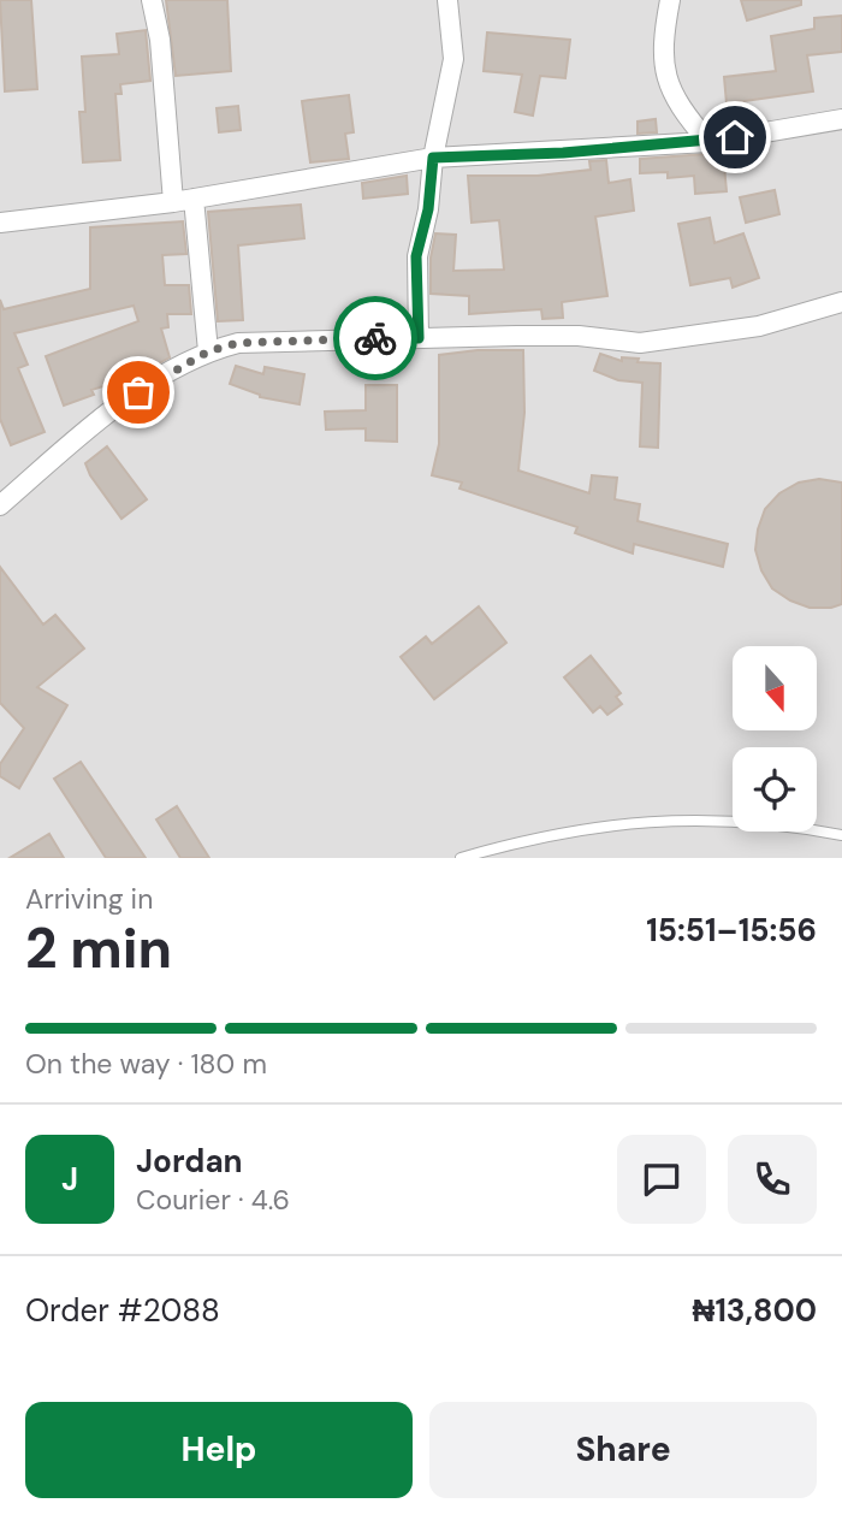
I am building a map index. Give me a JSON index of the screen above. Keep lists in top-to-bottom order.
{
  "north": "bottom",
  "page": {
    "heading": ["2 min", "Arriving in", "15:51–15:56"],
    "panel": [
      "Jordan",
      "Courier · 4.6",
      "Order #2088",
      "₦13,800"
    ],
    "bar": "On the way · 180 m",
    "round": "J",
    "buttons": ["Help", "Share"]
  }
}
